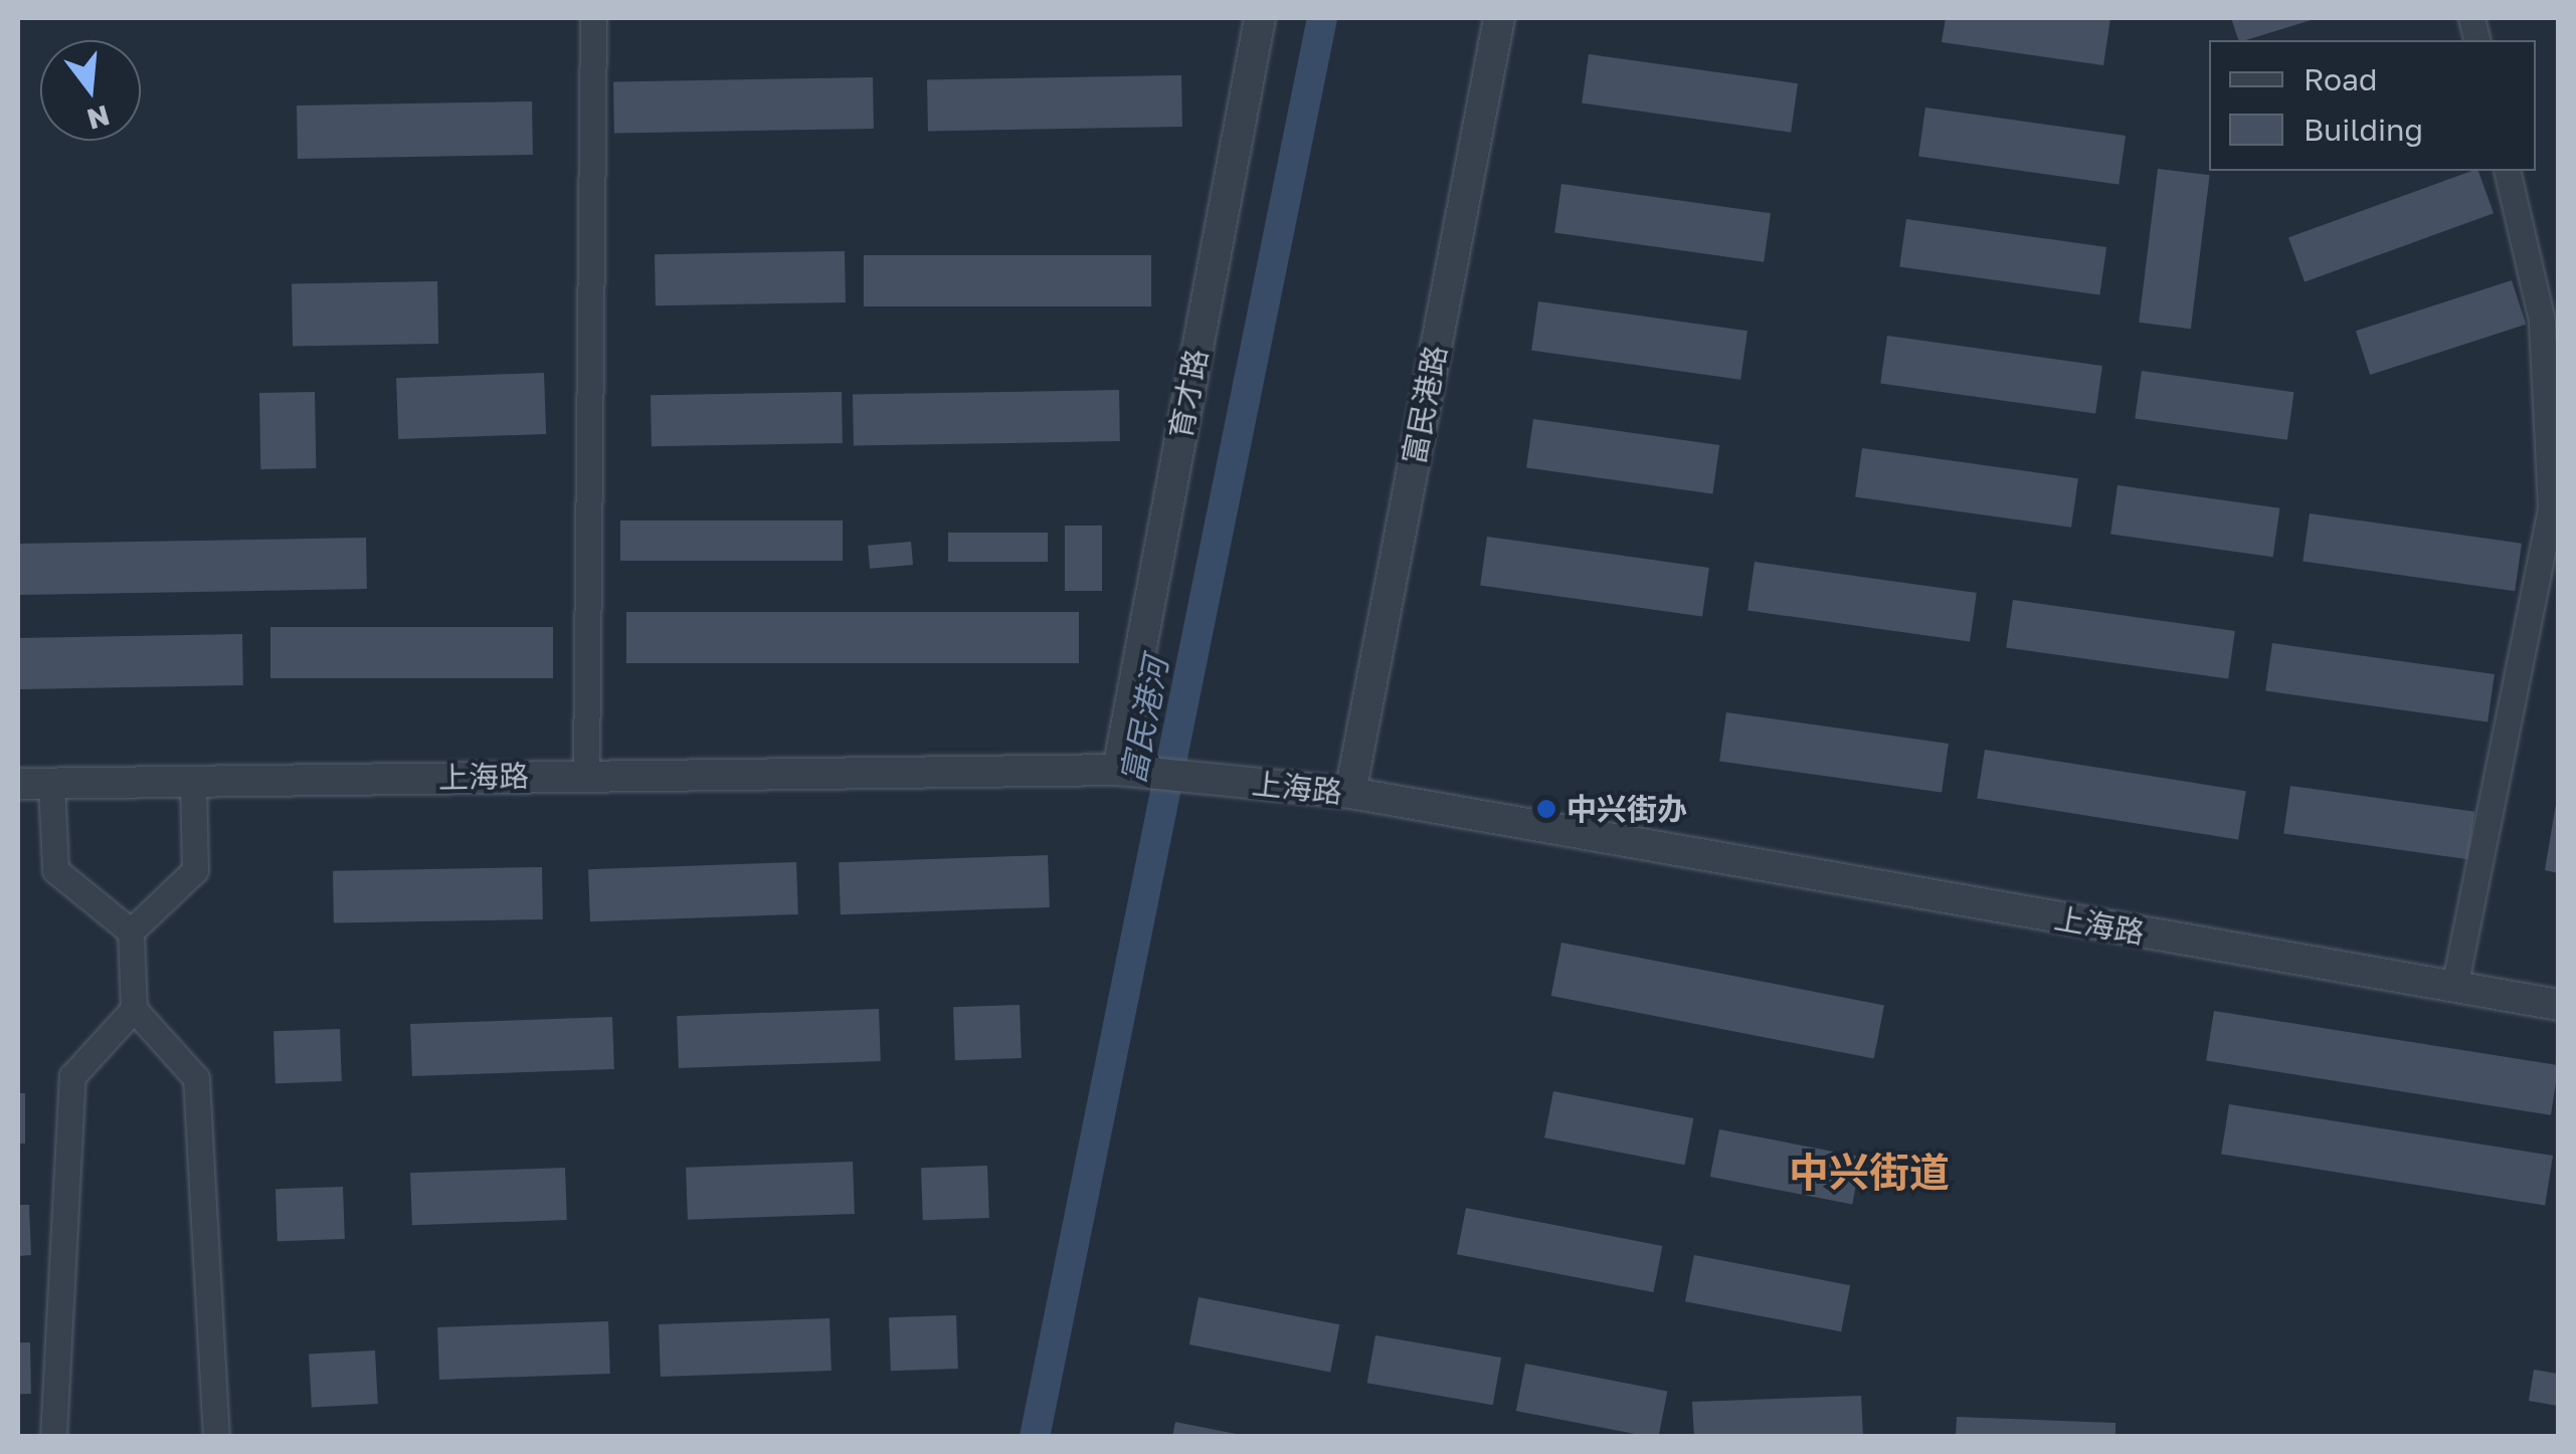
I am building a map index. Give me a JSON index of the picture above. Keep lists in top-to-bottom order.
{
  "streets": {
    "street": ["育才路", "富民港路", "上海路"]
  },
  "crossings": [
    ["育才路", "上海路"],
    ["富民港路", "上海路"]
  ],
  "districts": ["中兴街道"],
  "water": ["富民港河"],
  "places": ["中兴街办"],
  "legend": ["Road", "Building"],
  "north": "bottom"
}
